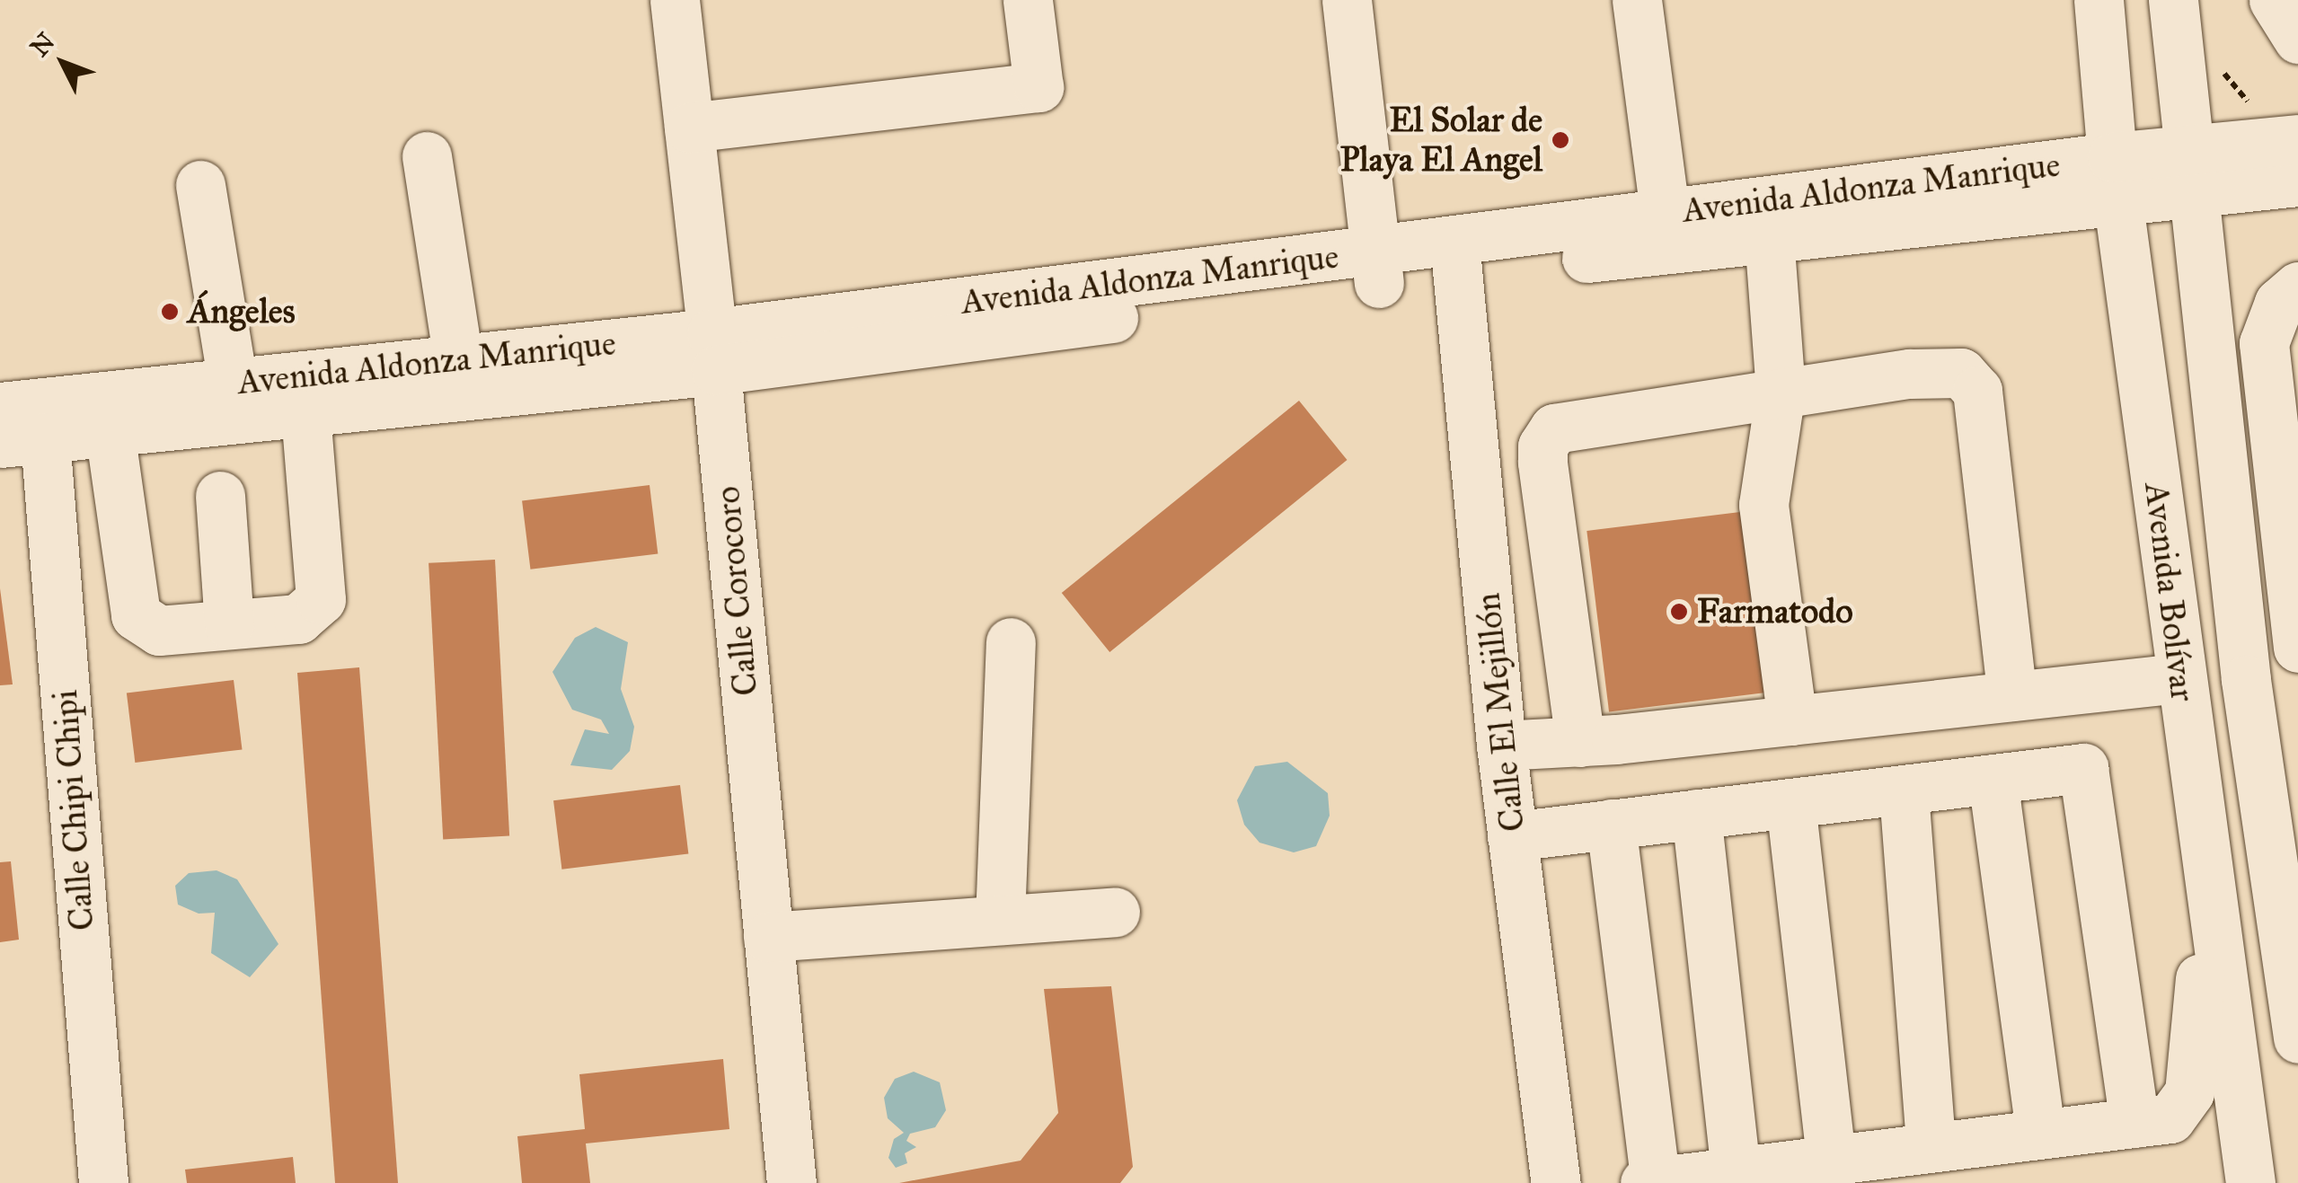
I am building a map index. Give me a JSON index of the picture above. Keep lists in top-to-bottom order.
{
  "streets": {
    "street": [
      "Avenida Aldonza Manrique",
      "Calle Corocoro",
      "Avenida Bolívar",
      "Calle El Mejillón",
      "Calle Chipi Chipi"
    ]
  },
  "crossings": [
    ["Avenida Aldonza Manrique", "Calle Corocoro"],
    ["Avenida Aldonza Manrique", "Avenida Bolívar"],
    ["Avenida Aldonza Manrique", "Calle El Mejillón"],
    ["Avenida Aldonza Manrique", "Calle Chipi Chipi"]
  ],
  "places": ["El Solar de Playa El Angel", "Ángeles", "Farmatodo"],
  "north": "top left"
}
